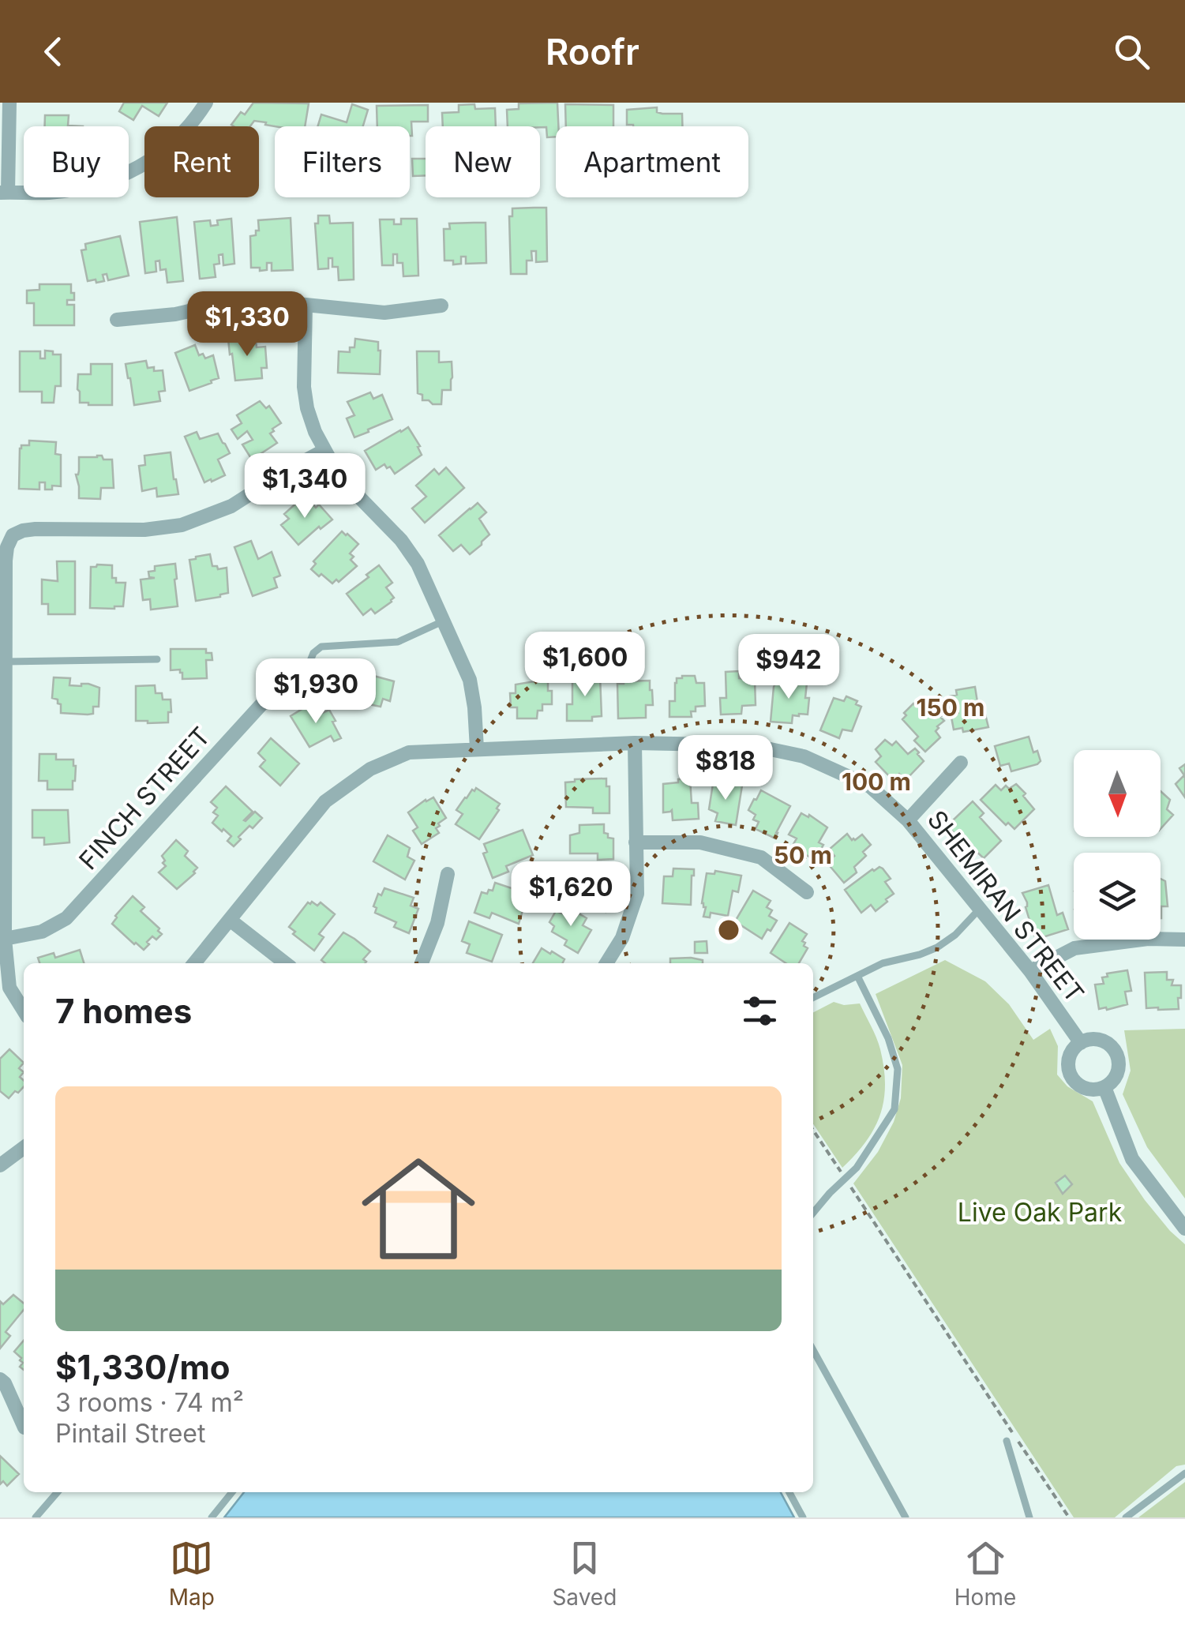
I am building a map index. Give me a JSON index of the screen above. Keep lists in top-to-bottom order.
{
  "streets": {
    "street": ["FINCH STREET", "SHEMIRAN STREET"]
  },
  "parks": ["Live Oak Park"],
  "north": "bottom",
  "page": {
    "header": "Roofr",
    "chip": [
      "Buy",
      "Rent",
      "Filters",
      "New",
      "Apartment"
    ],
    "price": [
      "$1,330",
      "$1,340",
      "$1,600",
      "$942",
      "$1,930",
      "$818",
      "$1,620"
    ],
    "heading": "7 homes",
    "list": [
      {
        "name": "$1,330/mo",
        "note": "3 rooms · 74 m² · Pintail Street"
      }
    ],
    "tabs": ["Map", "Saved", "Home"]
  },
  "rings": ["150 m", "100 m", "50 m"]
}
